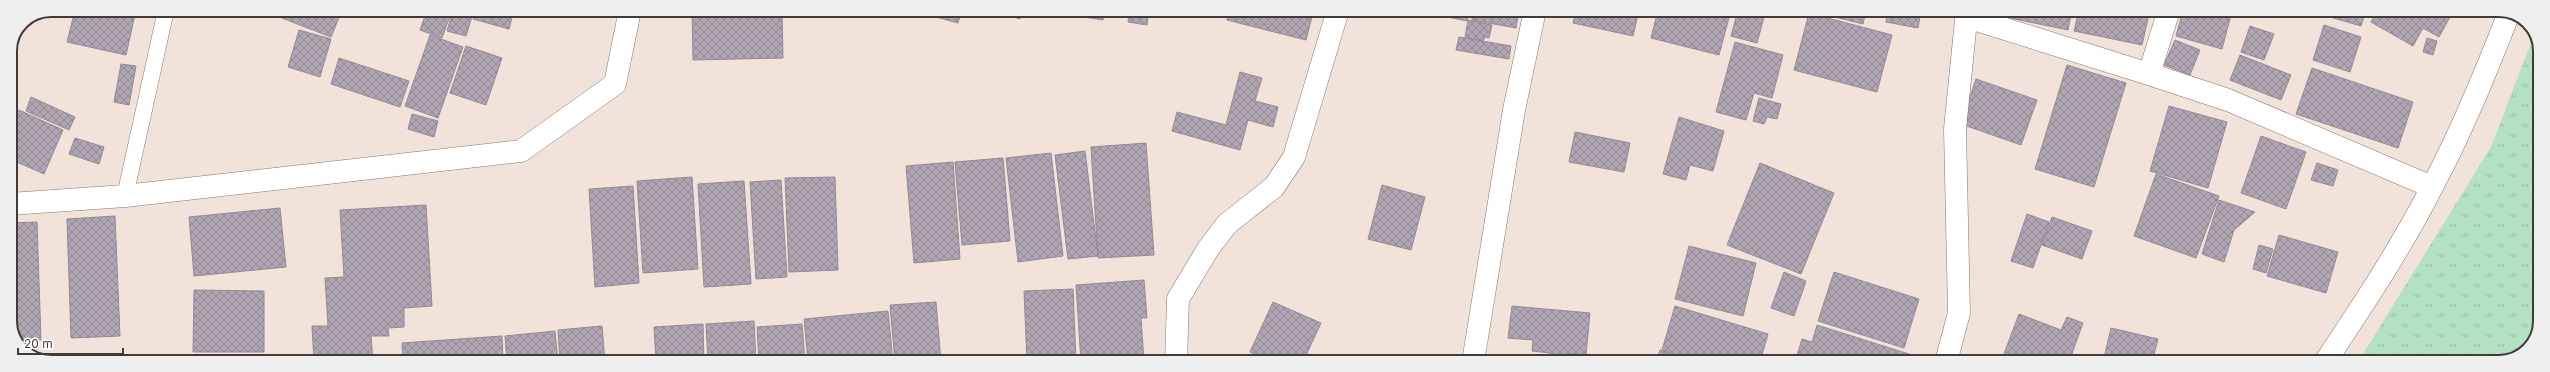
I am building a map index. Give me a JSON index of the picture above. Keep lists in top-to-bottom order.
{
  "scale_bar": "20 m"
}
